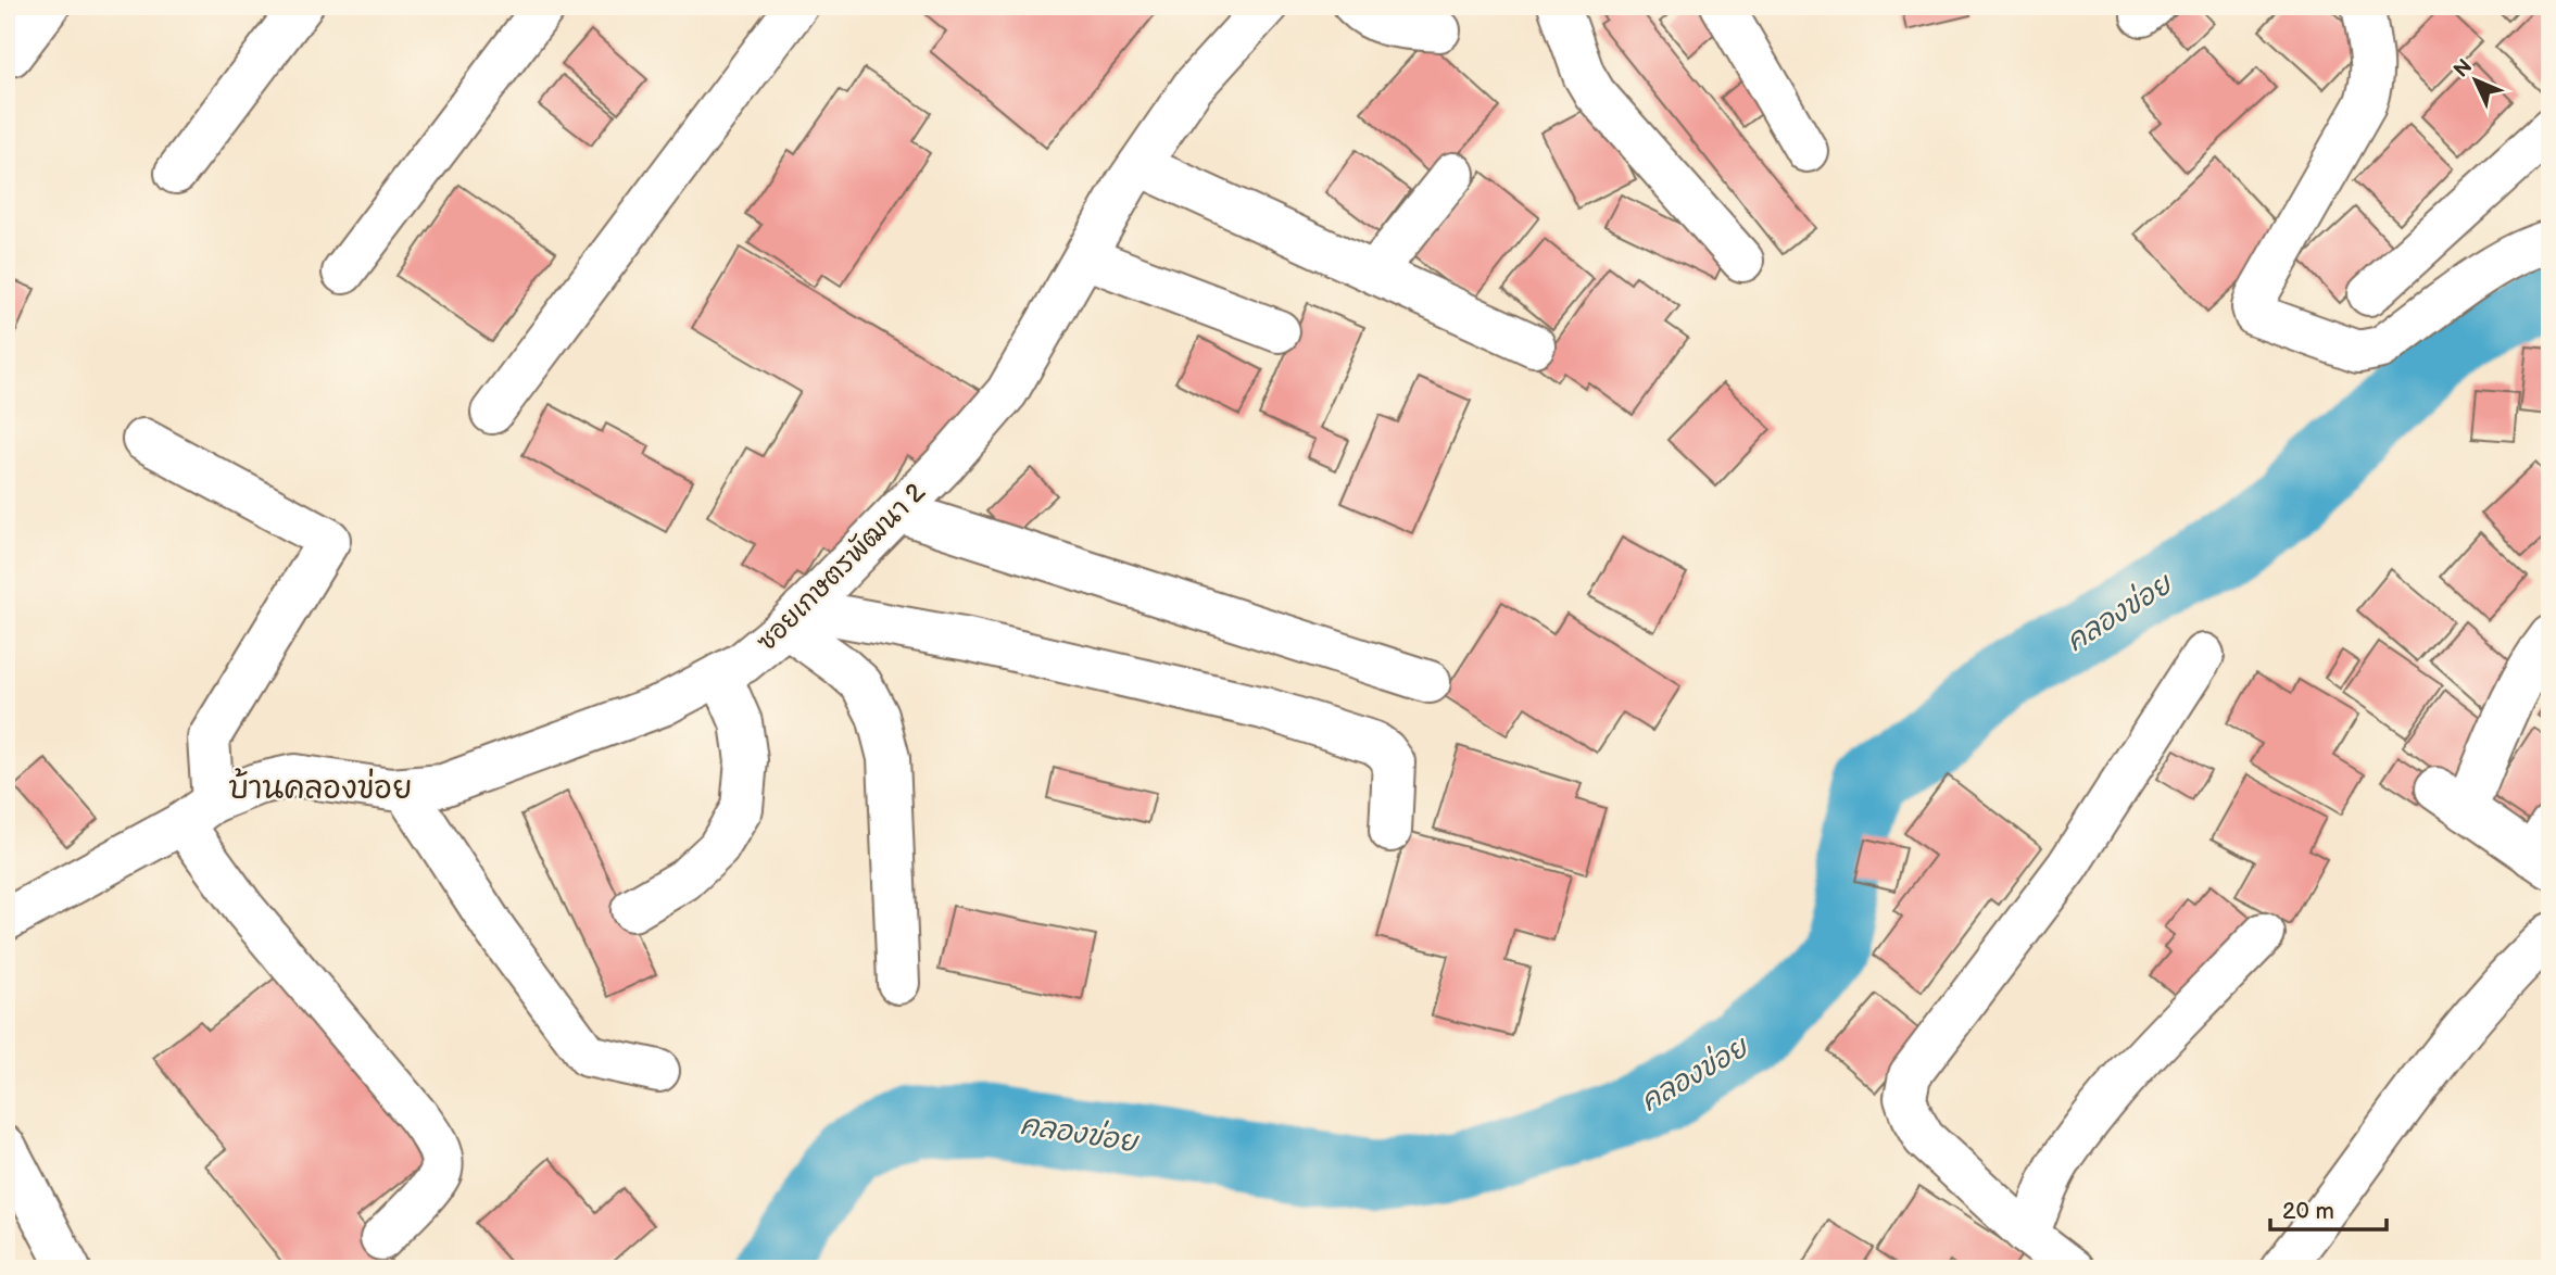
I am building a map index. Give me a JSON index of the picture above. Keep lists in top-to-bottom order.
{
  "streets": {
    "street": ["ซอยเกษตรพัฒนา 2"]
  },
  "districts": ["บ้านคลองข่อย"],
  "water": ["คลองข่อย"],
  "scale_bar": "20 m",
  "north": "top left"
}
